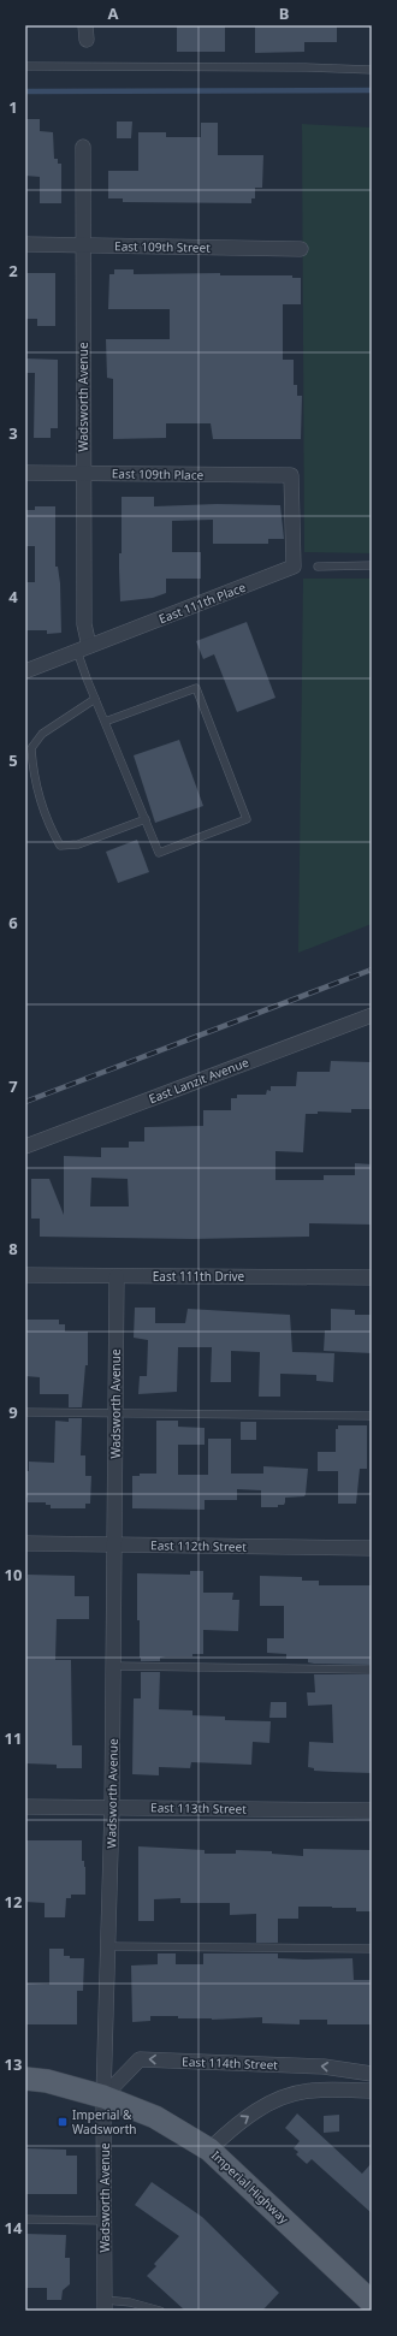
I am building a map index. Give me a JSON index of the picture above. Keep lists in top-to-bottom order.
{
  "streets": {
    "main road": ["Imperial Highway"],
    "street": [
      "East 109th Street",
      "Wadsworth Avenue",
      "East 109th Place",
      "East 111th Place",
      "East Lanzit Avenue",
      "East 111th Drive",
      "East 112th Street",
      "East 113th Street",
      "East 114th Street"
    ]
  },
  "crossings": [
    ["East 109th Street", "Wadsworth Avenue"],
    ["Wadsworth Avenue", "East 109th Place"],
    ["Wadsworth Avenue", "East 111th Place"],
    ["Wadsworth Avenue", "East 111th Drive"],
    ["Wadsworth Avenue", "East 112th Street"],
    ["Wadsworth Avenue", "East 113th Street"],
    ["Wadsworth Avenue", "East 114th Street"],
    ["Wadsworth Avenue", "Imperial Highway"],
    ["East 109th Place", "East 111th Place"],
    ["East 114th Street", "Imperial Highway"]
  ],
  "places": {
    "transit": ["Imperial & Wadsworth"]
  },
  "grid": {
    "columns": ["A", "B"],
    "rows": [
      "1",
      "2",
      "3",
      "4",
      "5",
      "6",
      "7",
      "8",
      "9",
      "10",
      "11",
      "12",
      "13",
      "14"
    ]
  }
}
